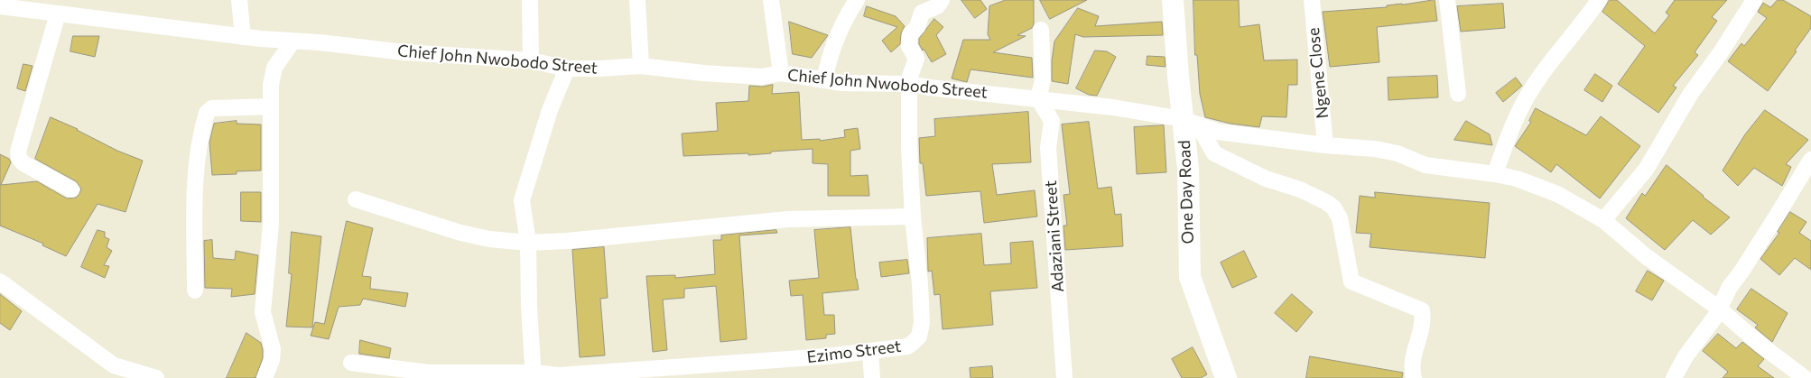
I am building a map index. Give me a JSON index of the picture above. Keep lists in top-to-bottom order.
{
  "streets": {
    "main road": ["One Day Road"],
    "street": [
      "Chief John Nwobodo Street",
      "Ngene Close",
      "Adaziani Street",
      "Ezimo Street"
    ]
  },
  "crossings": [
    ["Chief John Nwobodo Street", "Ngene Close"],
    ["Chief John Nwobodo Street", "One Day Road"],
    ["Chief John Nwobodo Street", "Adaziani Street"],
    ["Chief John Nwobodo Street", "Ezimo Street"]
  ]
}
